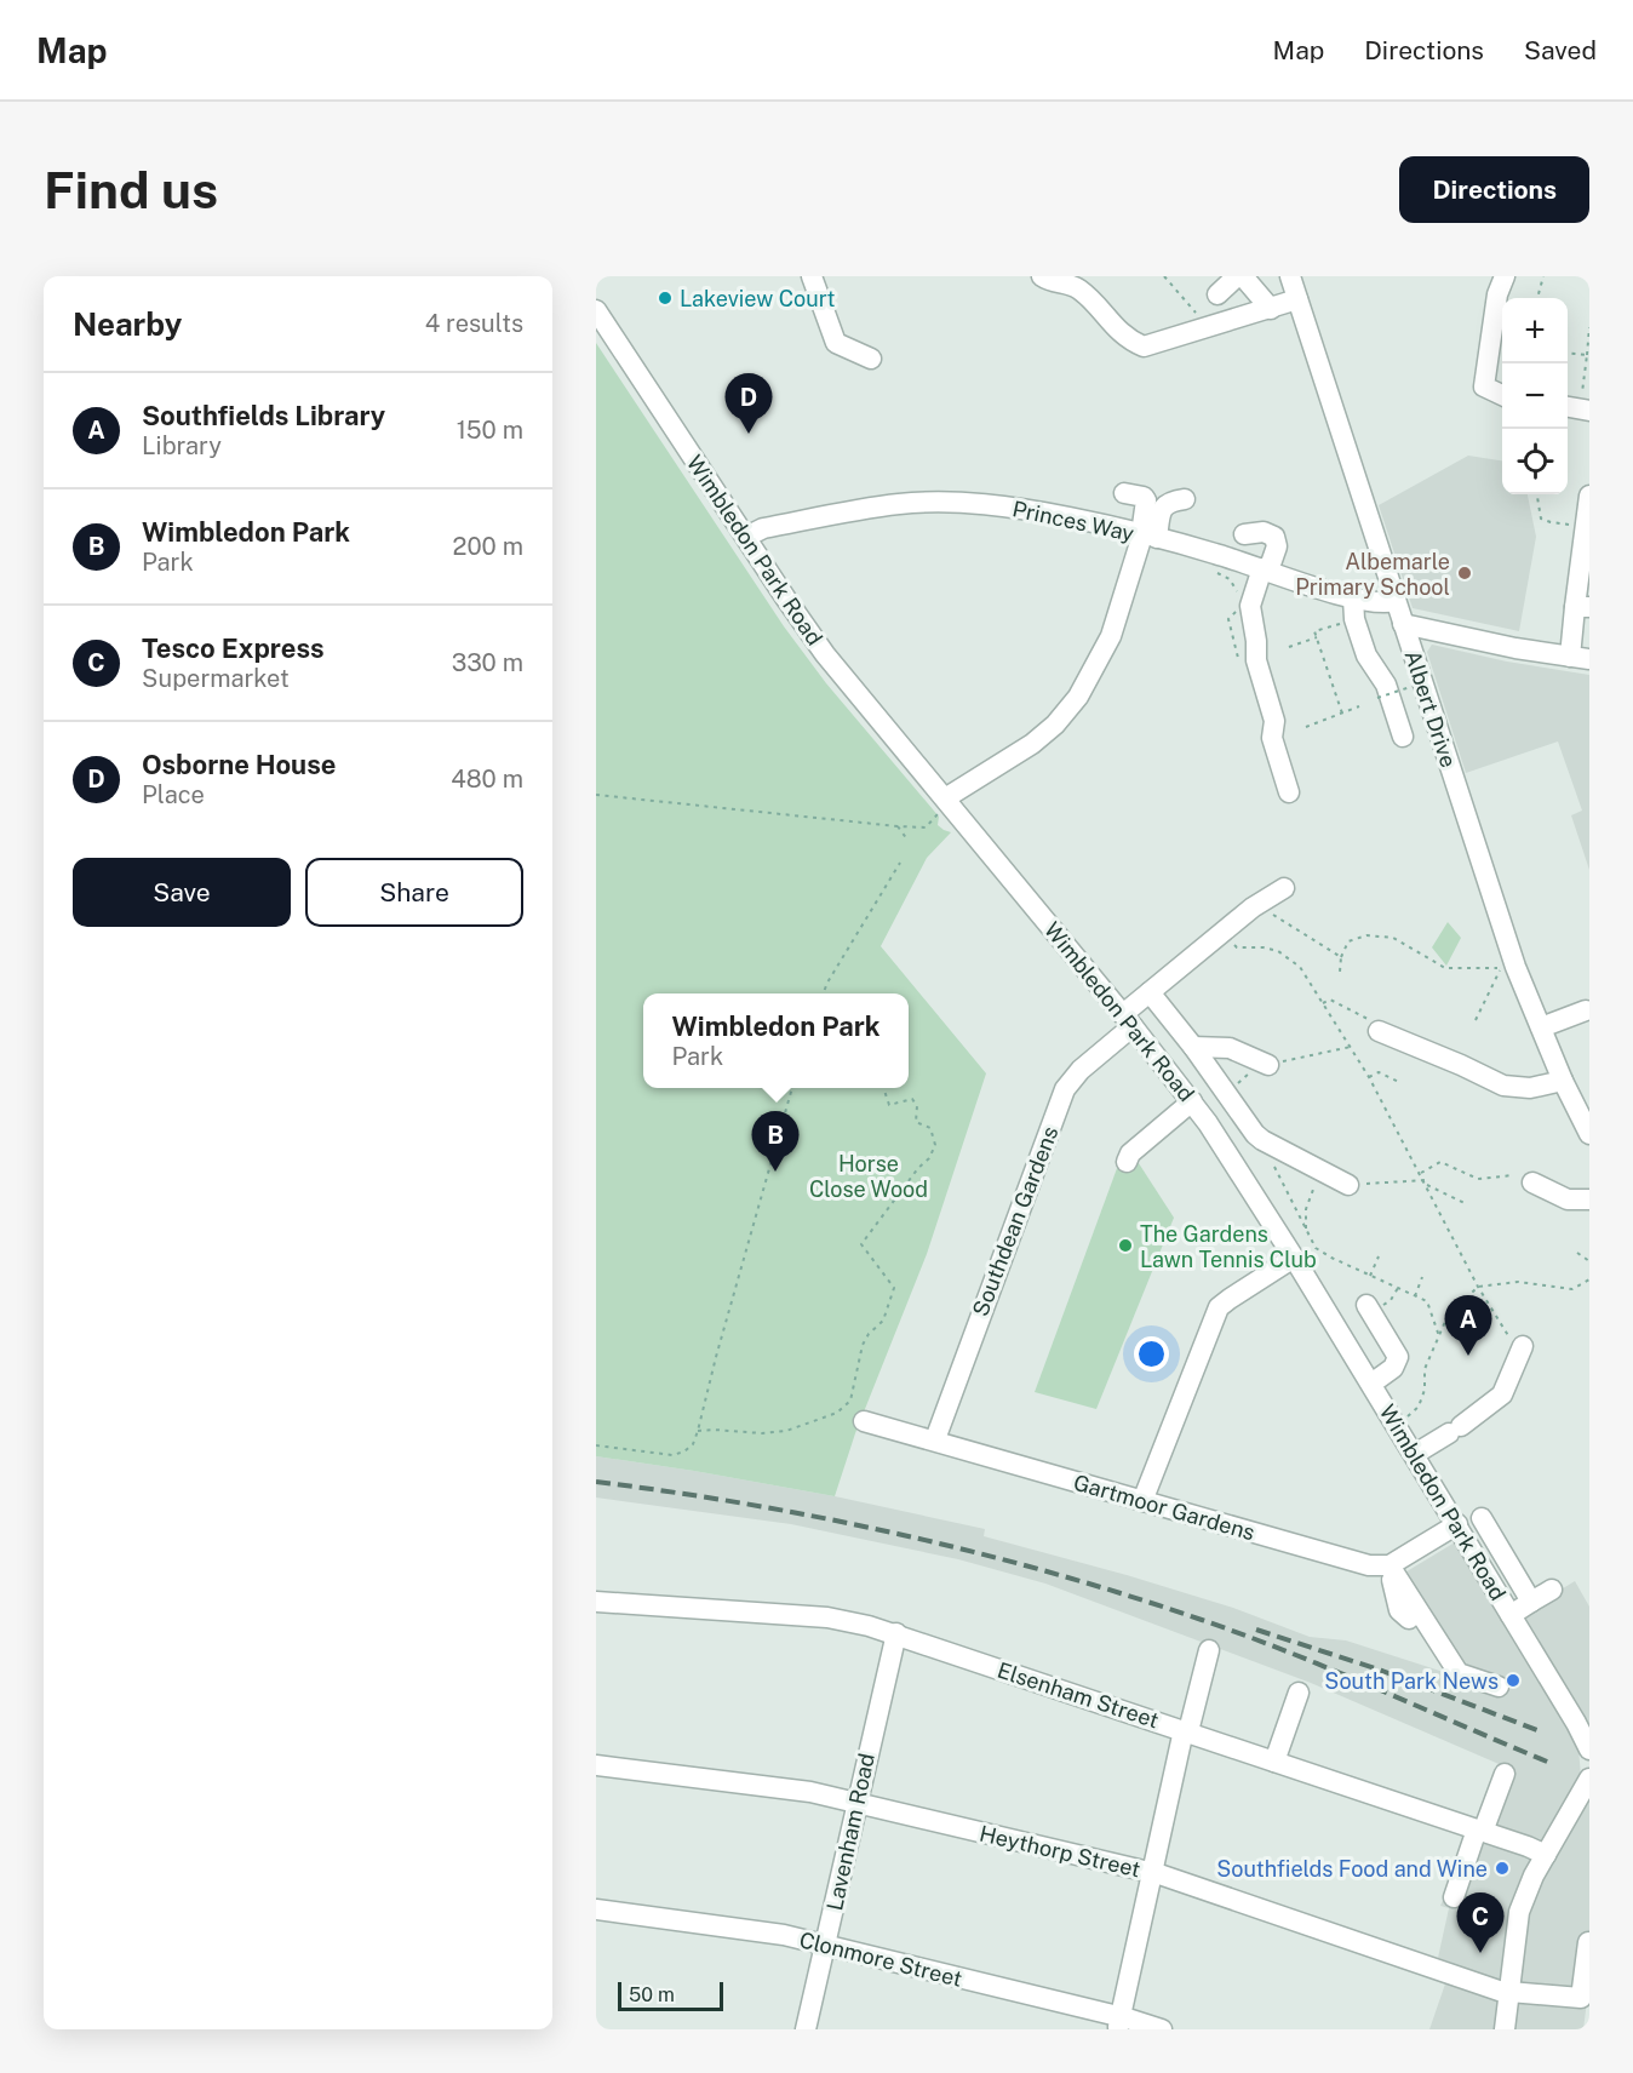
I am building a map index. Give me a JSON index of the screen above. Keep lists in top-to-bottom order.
{
  "streets": {
    "street": [
      "Princes Way",
      "Wimbledon Park Road",
      "Albert Drive",
      "Southdean Gardens",
      "Gartmoor Gardens",
      "Elsenham Street",
      "Lavenham Road",
      "Heythorp Street",
      "Clonmore Street"
    ]
  },
  "crossings": [
    ["Princes Way", "Wimbledon Park Road"],
    ["Princes Way", "Albert Drive"],
    ["Wimbledon Park Road", "Southdean Gardens"],
    ["Southdean Gardens", "Gartmoor Gardens"],
    ["Elsenham Street", "Lavenham Road"],
    ["Lavenham Road", "Heythorp Street"],
    ["Lavenham Road", "Clonmore Street"]
  ],
  "parks": ["Horse Close Wood"],
  "places": [
    "Lakeview Court",
    "Albemarle Primary School",
    "The Gardens Lawn Tennis Club",
    "South Park News",
    "Southfields Food and Wine"
  ],
  "scale_bar": "50 m",
  "page": {
    "header": "Map",
    "nav": ["Map", "Directions", "Saved"],
    "buttons": [
      "Directions",
      ["Save", "Share"]
    ],
    "title": "Find us",
    "heading": ["Nearby", "4 results"],
    "map_buttons": ["+", "−"],
    "list": [
      {
        "mark": "A",
        "name": "Southfields Library",
        "note": "Library",
        "value": "150 m"
      },
      {
        "mark": "B",
        "name": "Wimbledon Park",
        "note": "Park",
        "value": "200 m"
      },
      {
        "mark": "C",
        "name": "Tesco Express",
        "note": "Supermarket",
        "value": "330 m"
      },
      {
        "mark": "D",
        "name": "Osborne House",
        "note": "Place",
        "value": "480 m"
      }
    ],
    "pins": [
      "D",
      "B",
      "A",
      "C"
    ],
    "popup": ["Wimbledon Park", "Park"],
    "scale": "50 m"
  }
}
